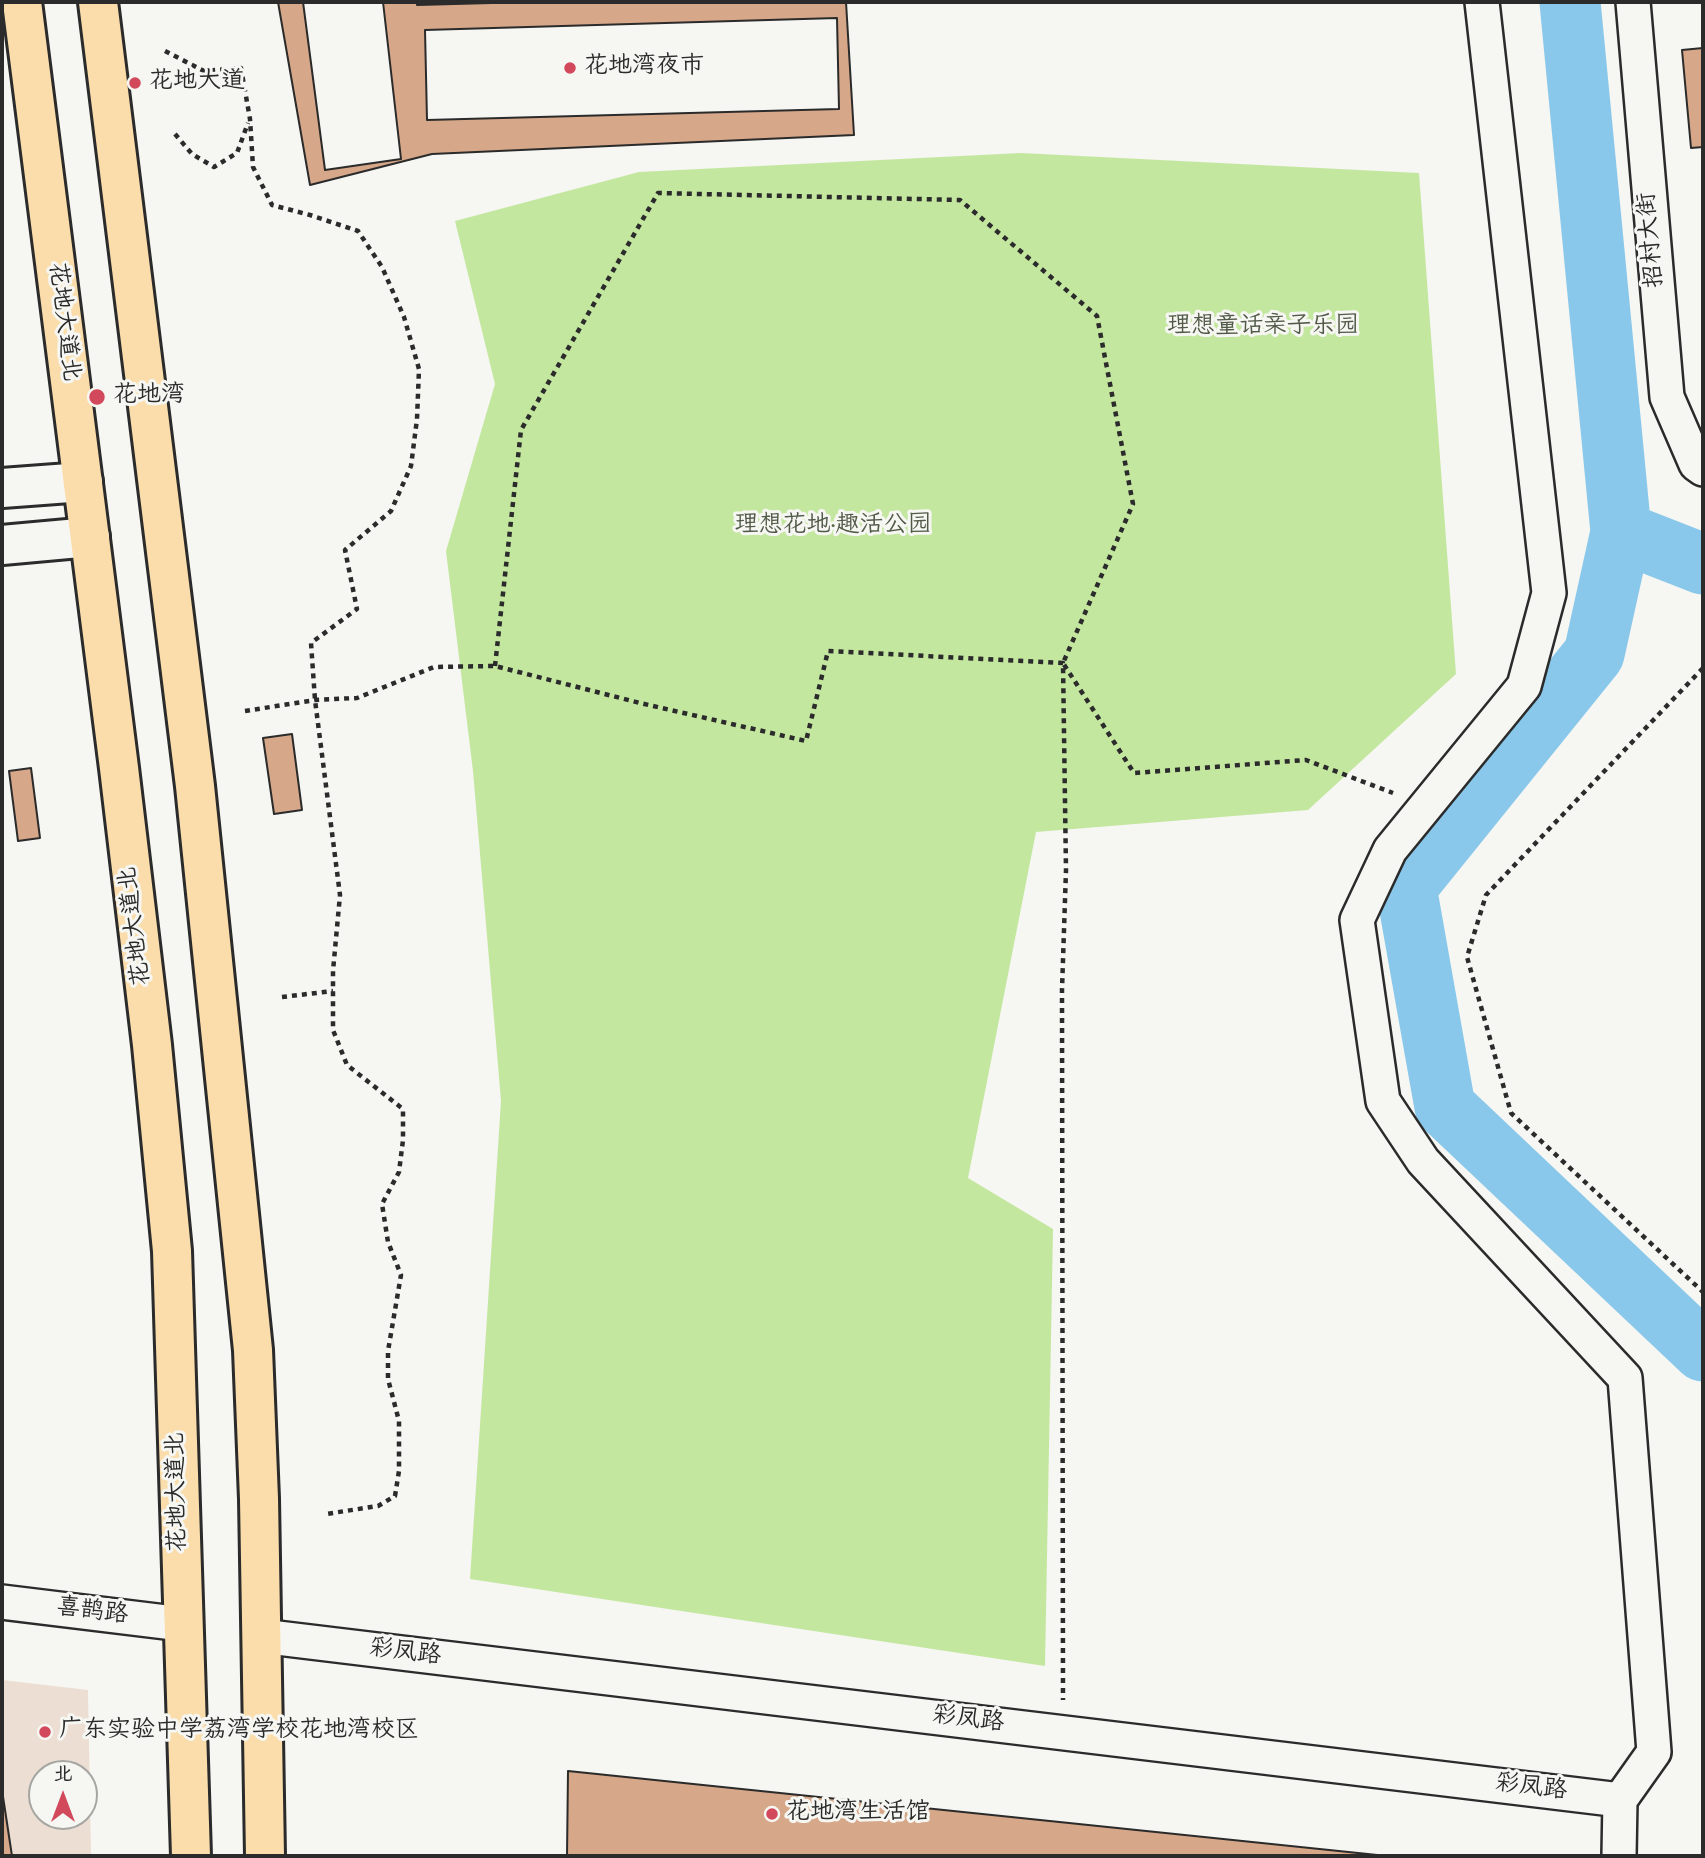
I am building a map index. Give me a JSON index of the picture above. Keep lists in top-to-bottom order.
{
  "streets": {
    "main road": ["花地大道北"],
    "street": ["招村大街", "喜鹊路", "彩凤路"]
  },
  "crossings": [
    ["花地大道北", "喜鹊路"]
  ],
  "parks": ["理想童话亲子乐园", "理想花地·趣活公园"],
  "places": [
    "花地湾夜市",
    "花地大道",
    "花地湾",
    "广东实验中学荔湾学校花地湾校区",
    "花地湾生活馆"
  ],
  "north": "top"
}
